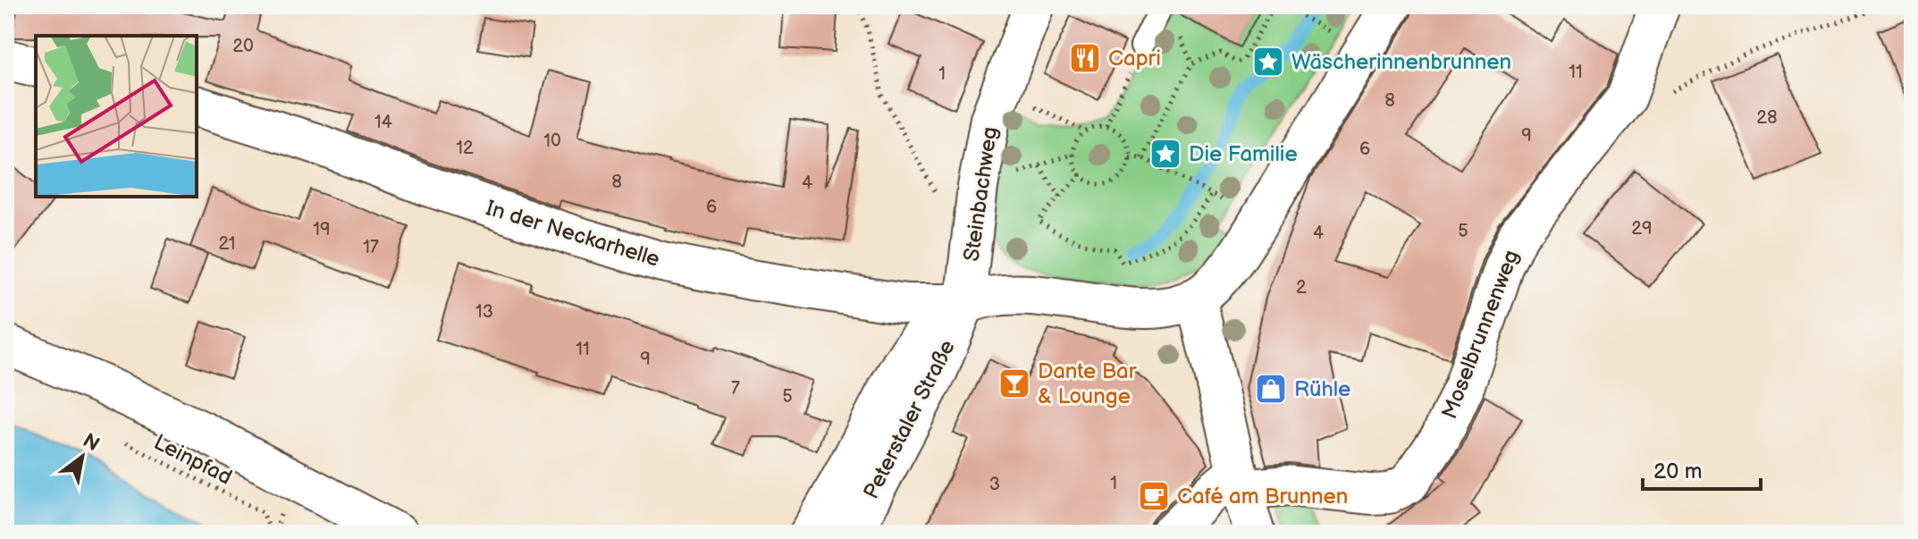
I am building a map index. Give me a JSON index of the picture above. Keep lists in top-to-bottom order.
{
  "streets": {
    "street": [
      "Steinbachweg",
      "In der Neckarhelle",
      "Moselbrunnenweg",
      "Peterstaler Straße"
    ],
    "path": ["Leinpfad"]
  },
  "crossings": [
    ["Steinbachweg", "In der Neckarhelle"],
    ["Steinbachweg", "Peterstaler Straße"],
    ["In der Neckarhelle", "Peterstaler Straße"]
  ],
  "places": {
    "restaurant": ["Capri"],
    "place": ["Wäscherinnenbrunnen", "Die Familie"],
    "bar": ["Dante Bar & Lounge"],
    "shop": ["Rühle"],
    "cafe": ["Café am Brunnen"]
  },
  "house_numbers": [
    "20",
    "11",
    "1",
    "8",
    "28",
    "14",
    "9",
    "10",
    "12",
    "6",
    "8",
    "4",
    "6",
    "29",
    "19",
    "5",
    "4",
    "21",
    "17",
    "2",
    "13",
    "11",
    "9",
    "7",
    "5",
    "1",
    "3"
  ],
  "scale_bar": "20 m",
  "north": "top right"
}
